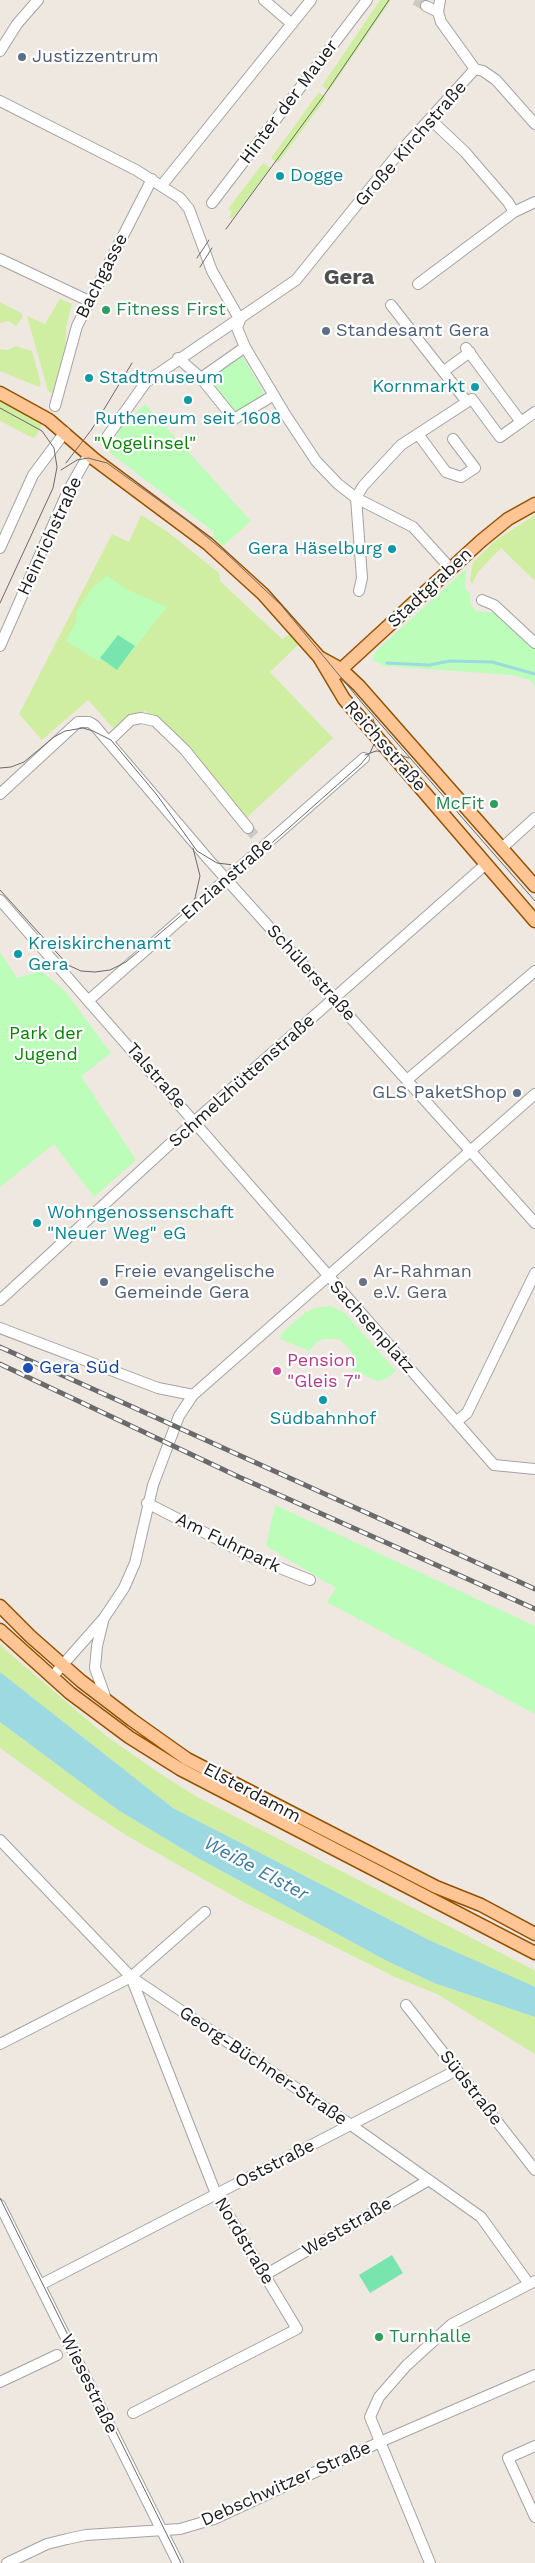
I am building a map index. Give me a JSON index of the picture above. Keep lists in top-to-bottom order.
{
  "streets": {
    "main road": ["Stadtgraben", "Reichsstraße", "Elsterdamm"],
    "street": [
      "Hinter der Mauer",
      "Große Kirchstraße",
      "Bachgasse",
      "Heinrichstraße",
      "Enzianstraße",
      "Schülerstraße",
      "Talstraße",
      "Schmelzhüttenstraße",
      "Sachsenplatz",
      "Am Fuhrpark",
      "Georg-Büchner-Straße",
      "Südstraße",
      "Oststraße",
      "Weststraße",
      "Nordstraße",
      "Wiesestraße",
      "Debschwitzer Straße"
    ]
  },
  "crossings": [
    ["Heinrichstraße", "Reichsstraße"],
    ["Stadtgraben", "Reichsstraße"],
    ["Reichsstraße", "Schmelzhüttenstraße"],
    ["Enzianstraße", "Schülerstraße"],
    ["Enzianstraße", "Talstraße"],
    ["Schülerstraße", "Schmelzhüttenstraße"],
    ["Talstraße", "Schmelzhüttenstraße"],
    ["Talstraße", "Sachsenplatz"],
    ["Georg-Büchner-Straße", "Oststraße"],
    ["Georg-Büchner-Straße", "Weststraße"],
    ["Georg-Büchner-Straße", "Nordstraße"],
    ["Georg-Büchner-Straße", "Debschwitzer Straße"],
    ["Südstraße", "Oststraße"],
    ["Oststraße", "Nordstraße"],
    ["Oststraße", "Wiesestraße"],
    ["Weststraße", "Nordstraße"],
    ["Wiesestraße", "Debschwitzer Straße"]
  ],
  "districts": ["Gera"],
  "water": ["Weiße Elster"],
  "parks": ["\"Vogelinsel\"", "Park der Jugend"],
  "places": [
    "Justizzentrum",
    "Dogge",
    "Fitness First",
    "Standesamt Gera",
    "Stadtmuseum",
    "Kornmarkt",
    "Rutheneum seit 1608",
    "Gera Häselburg",
    "McFit",
    "Kreiskirchenamt Gera",
    "GLS PaketShop",
    "Wohngenossenschaft \"Neuer Weg\" eG",
    "Freie evangelische Gemeinde Gera",
    "Ar-Rahman e.V. Gera",
    "Gera Süd",
    "Pension \"Gleis 7\"",
    "Südbahnhof",
    "Turnhalle"
  ]
}
